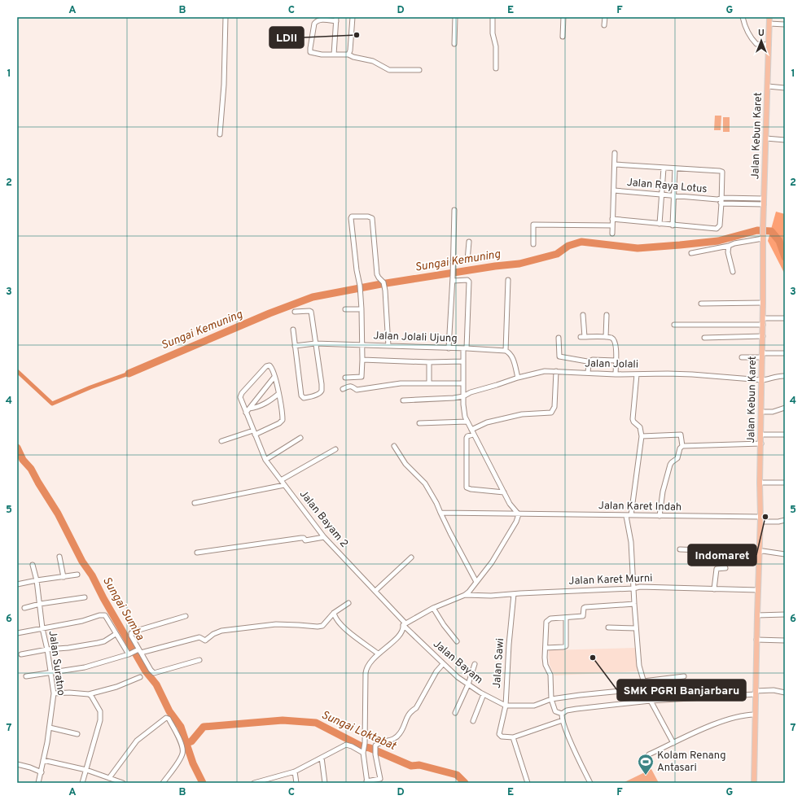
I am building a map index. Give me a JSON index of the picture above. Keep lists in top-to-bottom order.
{
  "streets": {
    "main road": ["Jalan Kebun Karet"],
    "street": [
      "Jalan Raya Lotus",
      "Jalan Jolali Ujung",
      "Jalan Jolali",
      "Jalan Karet Indah",
      "Jalan Bayam 2",
      "Jalan Karet Murni",
      "Jalan Bayam",
      "Jalan Suratno",
      "Jalan Sawi"
    ]
  },
  "crossings": [
    ["Jalan Kebun Karet", "Jalan Raya Lotus"],
    ["Jalan Kebun Karet", "Jalan Jolali"],
    ["Jalan Kebun Karet", "Jalan Karet Indah"],
    ["Jalan Kebun Karet", "Jalan Karet Murni"],
    ["Jalan Bayam 2", "Jalan Bayam"],
    ["Jalan Karet Murni", "Jalan Sawi"],
    ["Jalan Bayam", "Jalan Sawi"]
  ],
  "water": ["Sungai Kemuning", "Sungai Sumba", "Sungai Loktabat"],
  "places": {
    "other": ["LDII", "Indomaret", "SMK PGRI Banjarbaru"],
    "sports": ["Kolam Renang Antasari"]
  },
  "north": "top",
  "grid": {
    "columns": [
      "A",
      "B",
      "C",
      "D",
      "E",
      "F",
      "G"
    ],
    "rows": [
      "1",
      "2",
      "3",
      "4",
      "5",
      "6",
      "7"
    ]
  }
}
